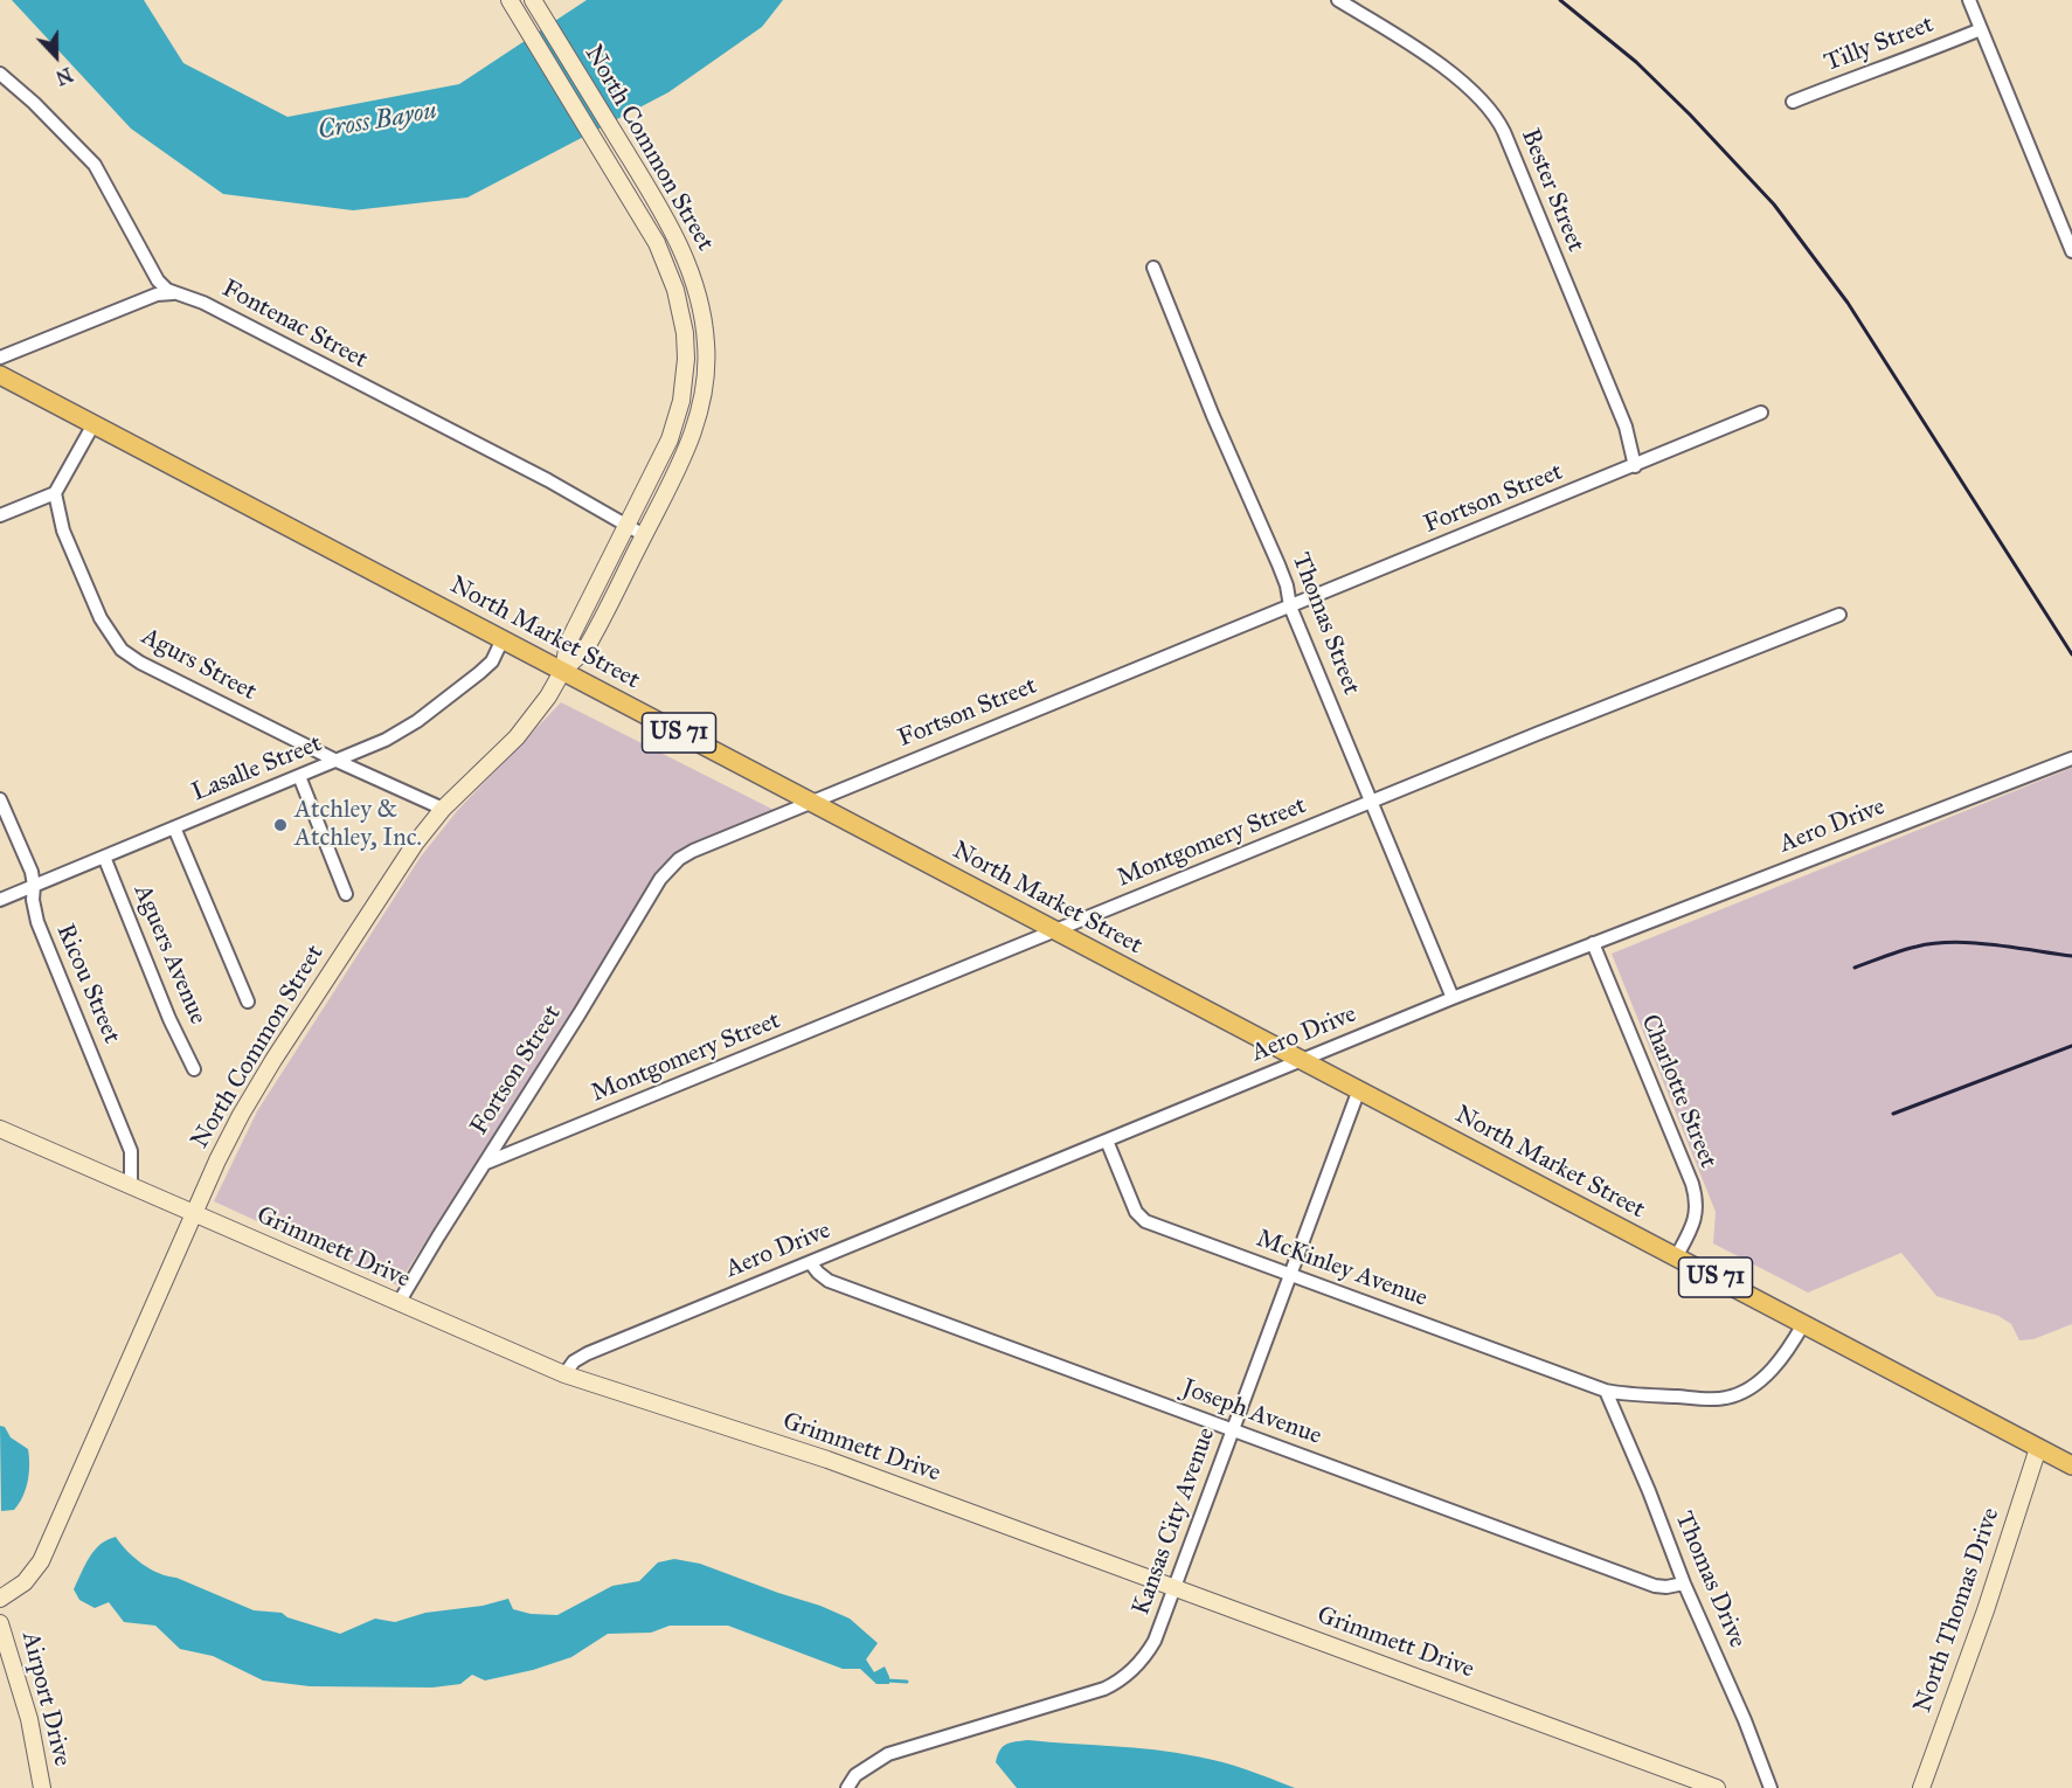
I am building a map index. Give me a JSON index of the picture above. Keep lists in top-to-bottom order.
{
  "streets": {
    "main road": [
      "North Common Street",
      "North Market Street",
      "US 71",
      "Grimmett Drive",
      "North Thomas Drive",
      "Airport Drive"
    ],
    "street": [
      "Tilly Street",
      "Bester Street",
      "Fontenac Street",
      "Fortson Street",
      "Thomas Street",
      "Agurs Street",
      "Lasalle Street",
      "Aero Drive",
      "Montgomery Street",
      "Aguers Avenue",
      "Ricou Street",
      "Charlotte Street",
      "McKinley Avenue",
      "Joseph Avenue",
      "Kansas City Avenue",
      "Thomas Drive"
    ]
  },
  "crossings": [
    ["North Common Street", "Fontenac Street"],
    ["North Common Street", "North Market Street"],
    ["North Common Street", "Agurs Street"],
    ["North Common Street", "Grimmett Drive"],
    ["Bester Street", "Fortson Street"],
    ["Fortson Street", "Thomas Street"],
    ["Fortson Street", "North Market Street"],
    ["Fortson Street", "Montgomery Street"],
    ["Fortson Street", "Grimmett Drive"],
    ["Thomas Street", "Aero Drive"],
    ["Thomas Street", "Montgomery Street"],
    ["North Market Street", "Lasalle Street"],
    ["North Market Street", "Aero Drive"],
    ["North Market Street", "Montgomery Street"],
    ["North Market Street", "Charlotte Street"],
    ["North Market Street", "McKinley Avenue"],
    ["North Market Street", "Kansas City Avenue"],
    ["North Market Street", "North Thomas Drive"],
    ["Agurs Street", "Lasalle Street"],
    ["Lasalle Street", "Aguers Avenue"],
    ["Lasalle Street", "Ricou Street"],
    ["Aero Drive", "Charlotte Street"],
    ["Aero Drive", "Grimmett Drive"],
    ["Aero Drive", "McKinley Avenue"],
    ["Aero Drive", "Joseph Avenue"],
    ["Ricou Street", "Grimmett Drive"],
    ["Grimmett Drive", "Kansas City Avenue"],
    ["McKinley Avenue", "Kansas City Avenue"],
    ["McKinley Avenue", "Thomas Drive"],
    ["Joseph Avenue", "Kansas City Avenue"],
    ["Joseph Avenue", "Thomas Drive"]
  ],
  "water": ["Cross Bayou"],
  "places": ["Atchley & Atchley, Inc."],
  "north": "bottom"
}
